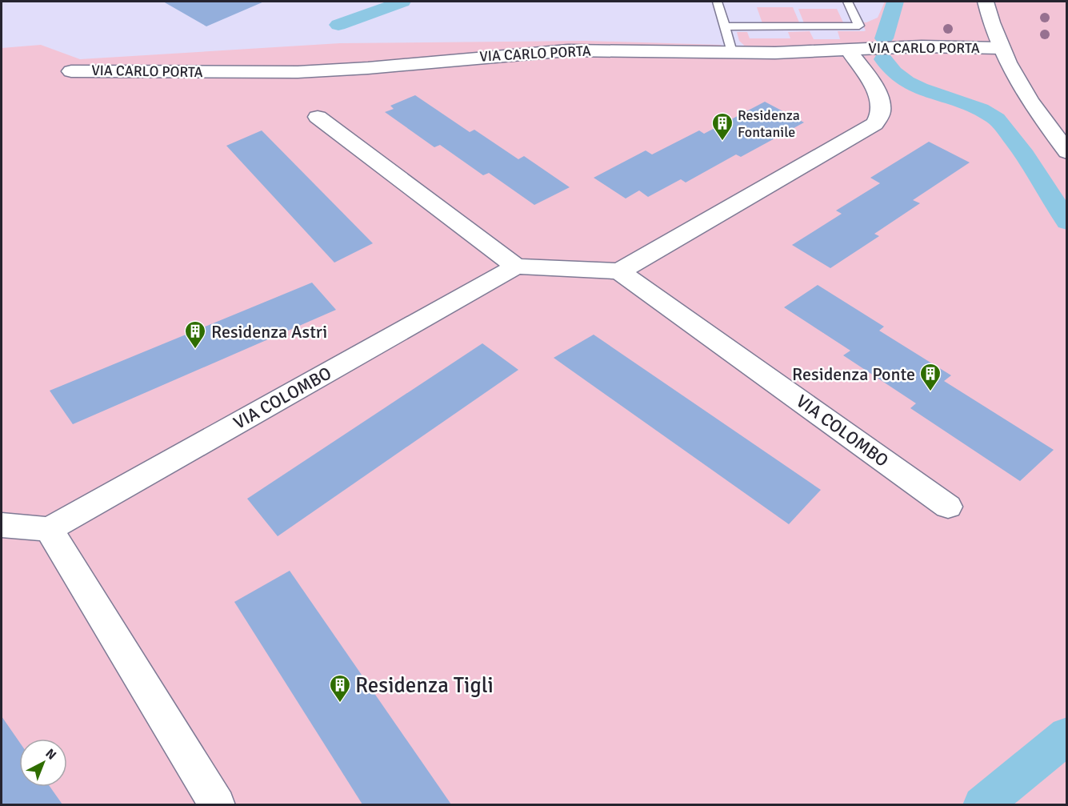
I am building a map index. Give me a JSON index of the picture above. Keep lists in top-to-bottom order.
{
  "streets": {
    "street": ["VIA CARLO PORTA", "VIA COLOMBO"]
  },
  "places": {
    "building": [
      "Residenza Fontanile",
      "Residenza Astri",
      "Residenza Ponte",
      "Residenza Tigli"
    ]
  },
  "north": "top right"
}
